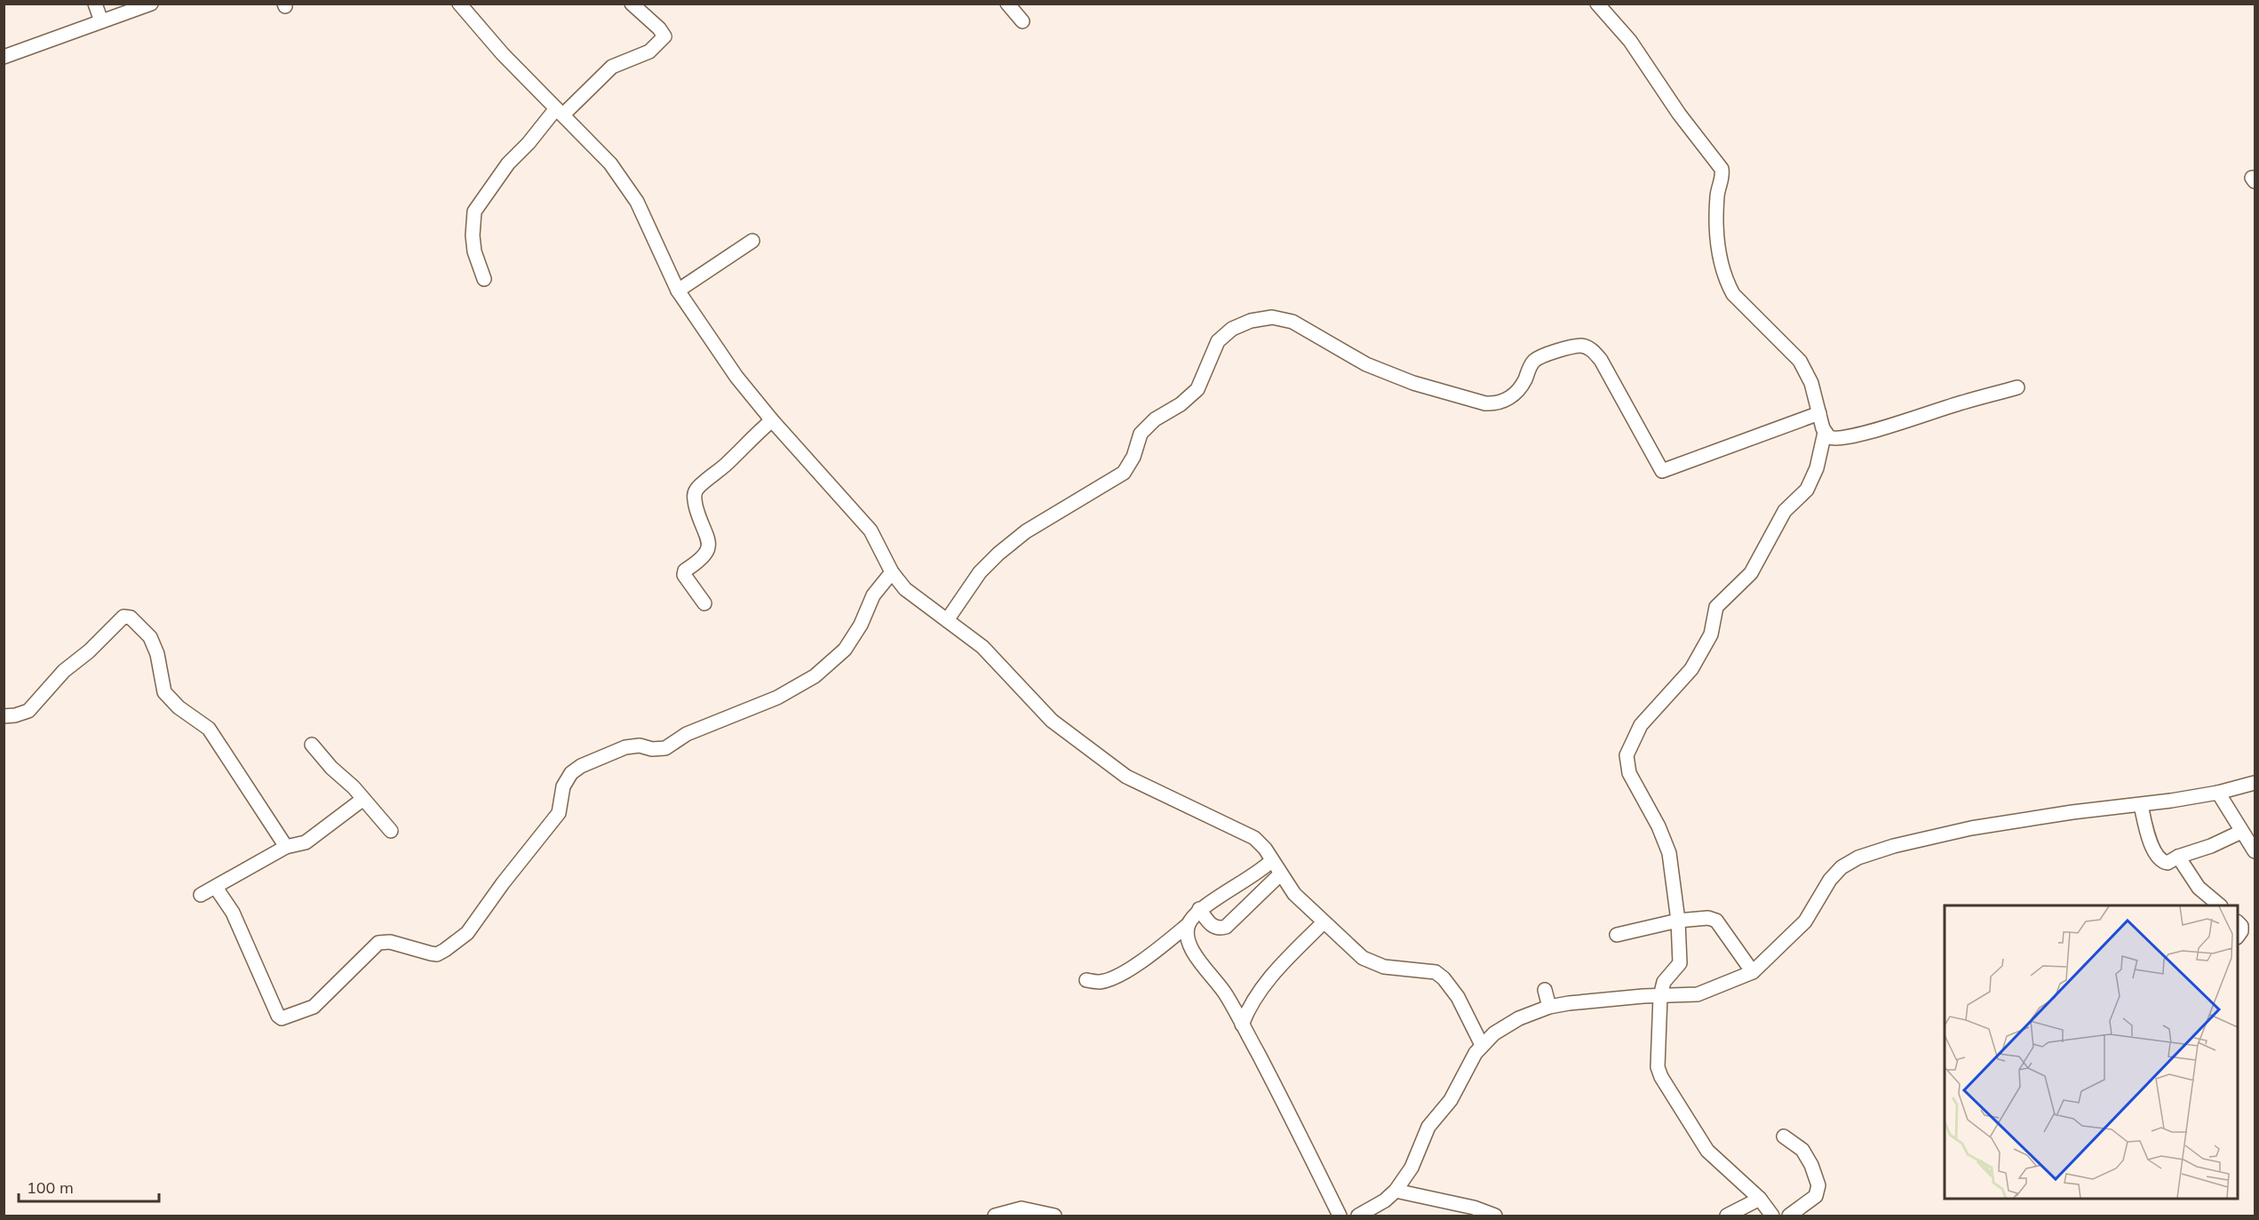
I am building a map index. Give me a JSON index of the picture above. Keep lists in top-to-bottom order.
{
  "scale_bar": "100 m"
}
